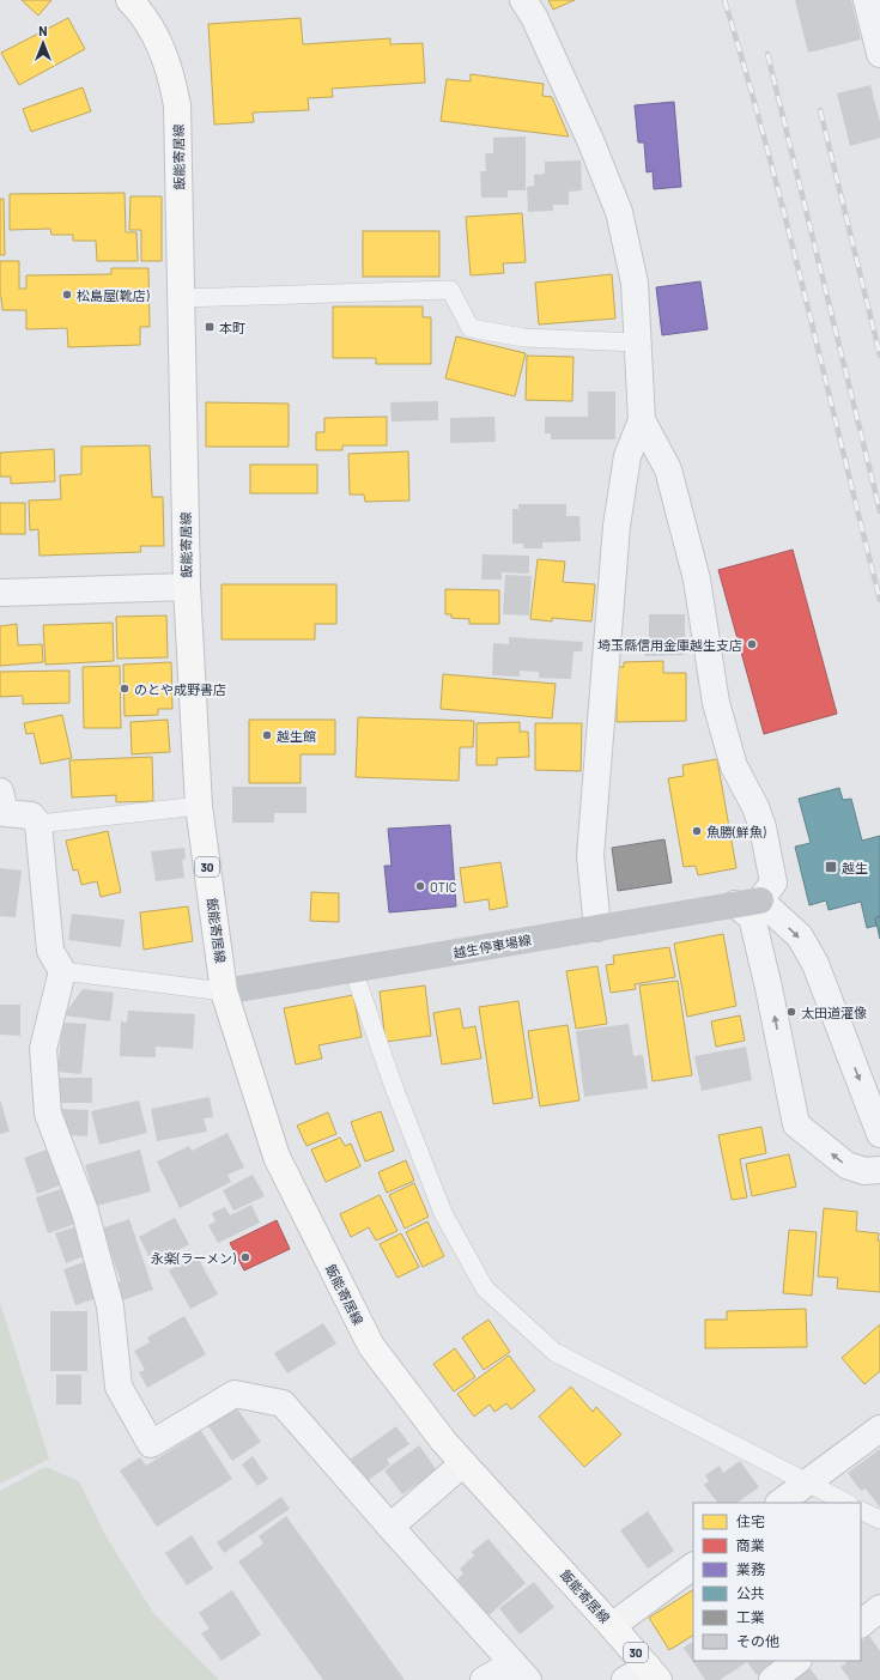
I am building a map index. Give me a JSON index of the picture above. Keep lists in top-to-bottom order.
{
  "streets": {
    "main road": ["飯能寄居線", "30", "越生停車場線"]
  },
  "crossings": [
    ["飯能寄居線", "越生停車場線"]
  ],
  "places": {
    "other": [
      "松島屋(靴店)",
      "埼玉縣信用金庫越生支店",
      "のとや成野書店",
      "越生館",
      "魚勝(鮮魚)",
      "OTIC",
      "太田道灌像",
      "永楽(ラーメン)"
    ],
    "transit": ["本町", "越生"]
  },
  "legend": [
    "住宅",
    "商業",
    "業務",
    "公共",
    "工業",
    "その他"
  ],
  "north": "top"
}
